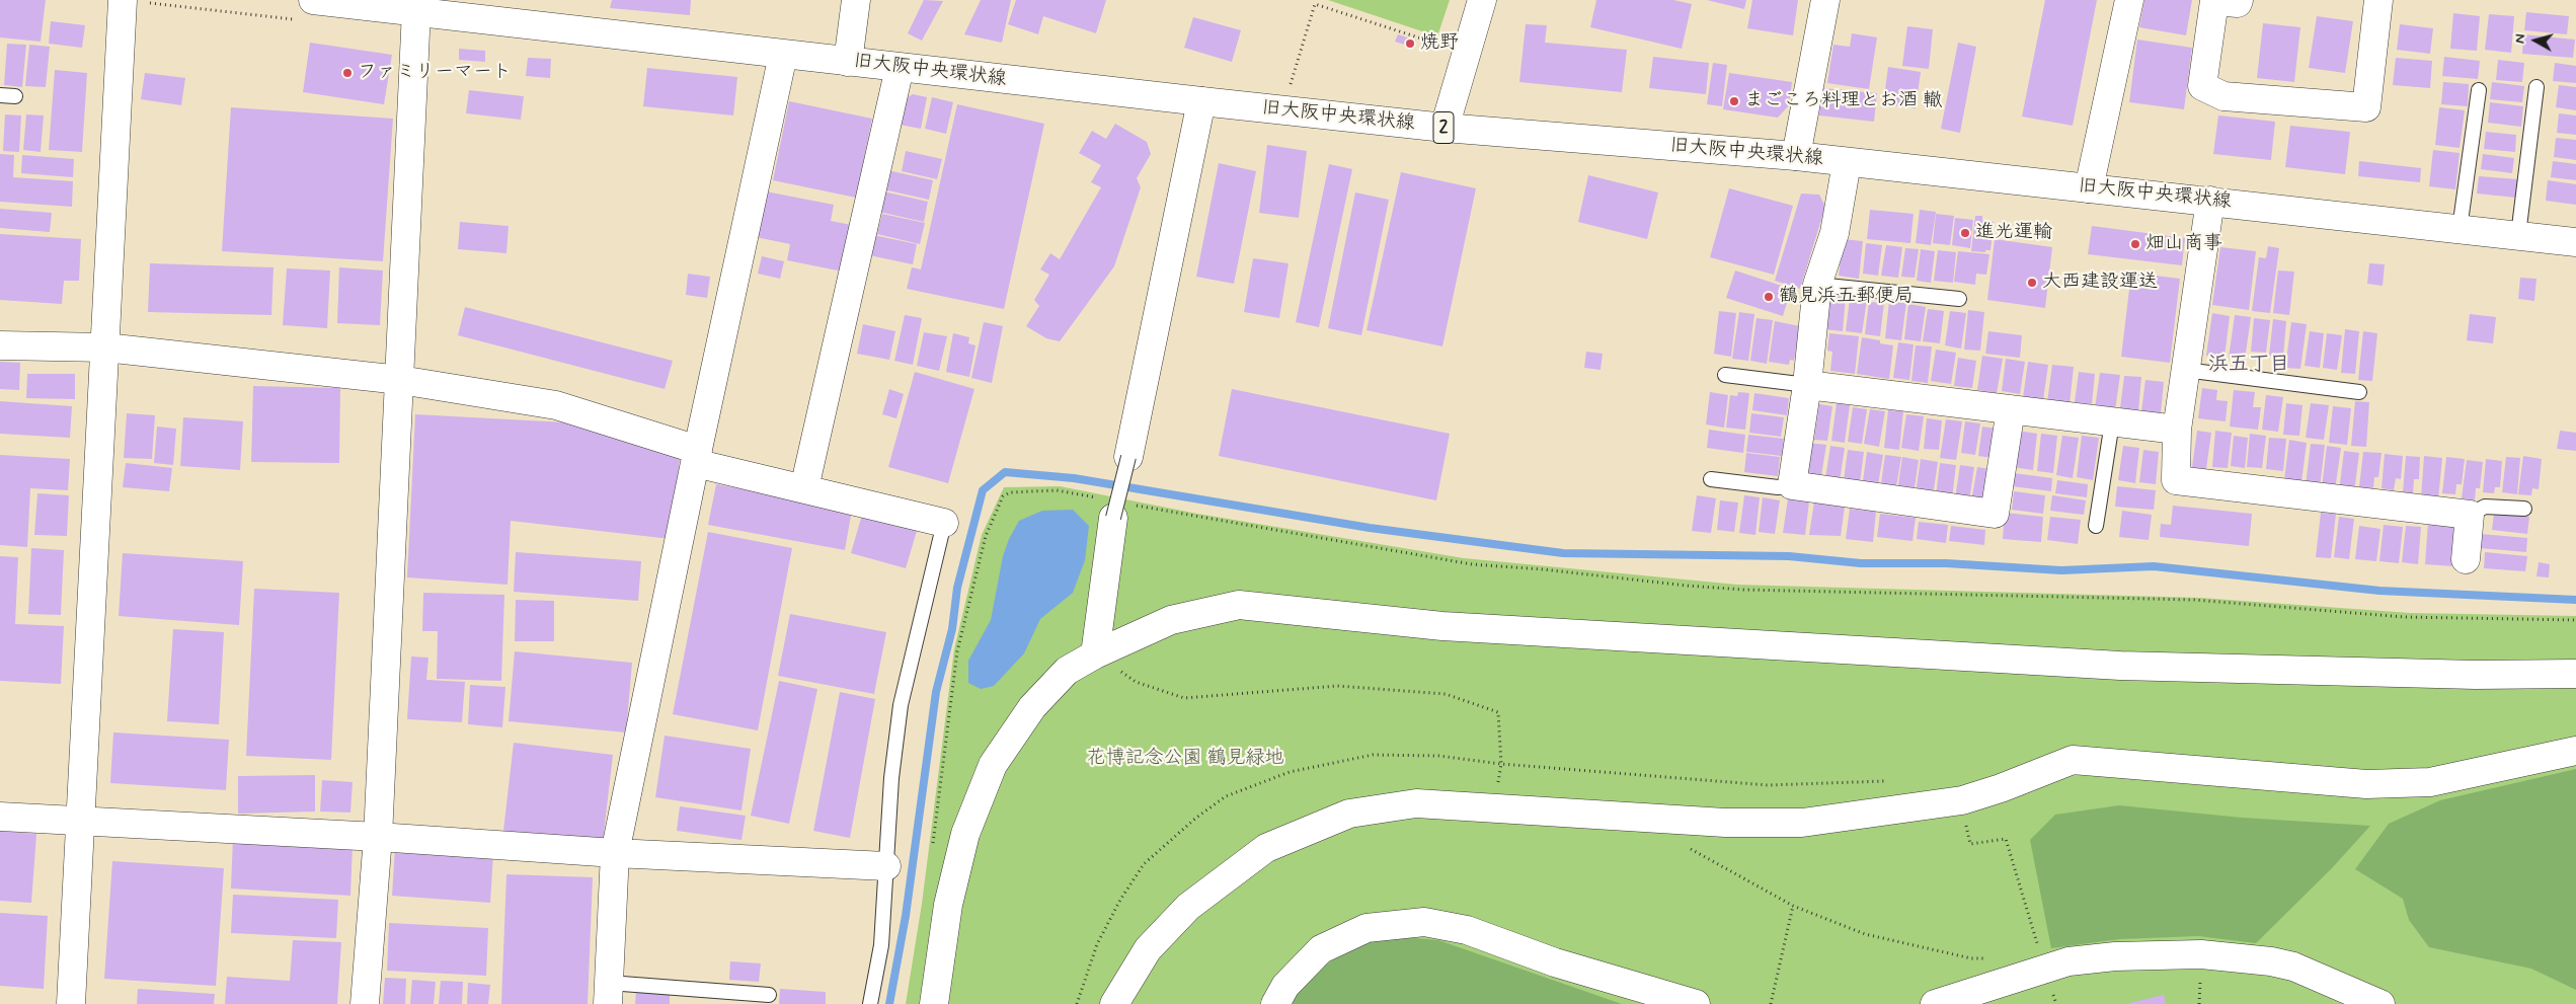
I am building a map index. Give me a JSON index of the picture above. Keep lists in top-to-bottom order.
{
  "streets": {
    "street": ["旧大阪中央環状線", "2"]
  },
  "districts": ["浜五丁目"],
  "parks": ["花博記念公園 鶴見緑地"],
  "places": [
    "焼野",
    "ファミリーマート",
    "まごころ料理とお酒 轍",
    "進光運輸",
    "畑山商事",
    "大西建設運送",
    "鶴見浜五郵便局"
  ],
  "north": "left"
}
